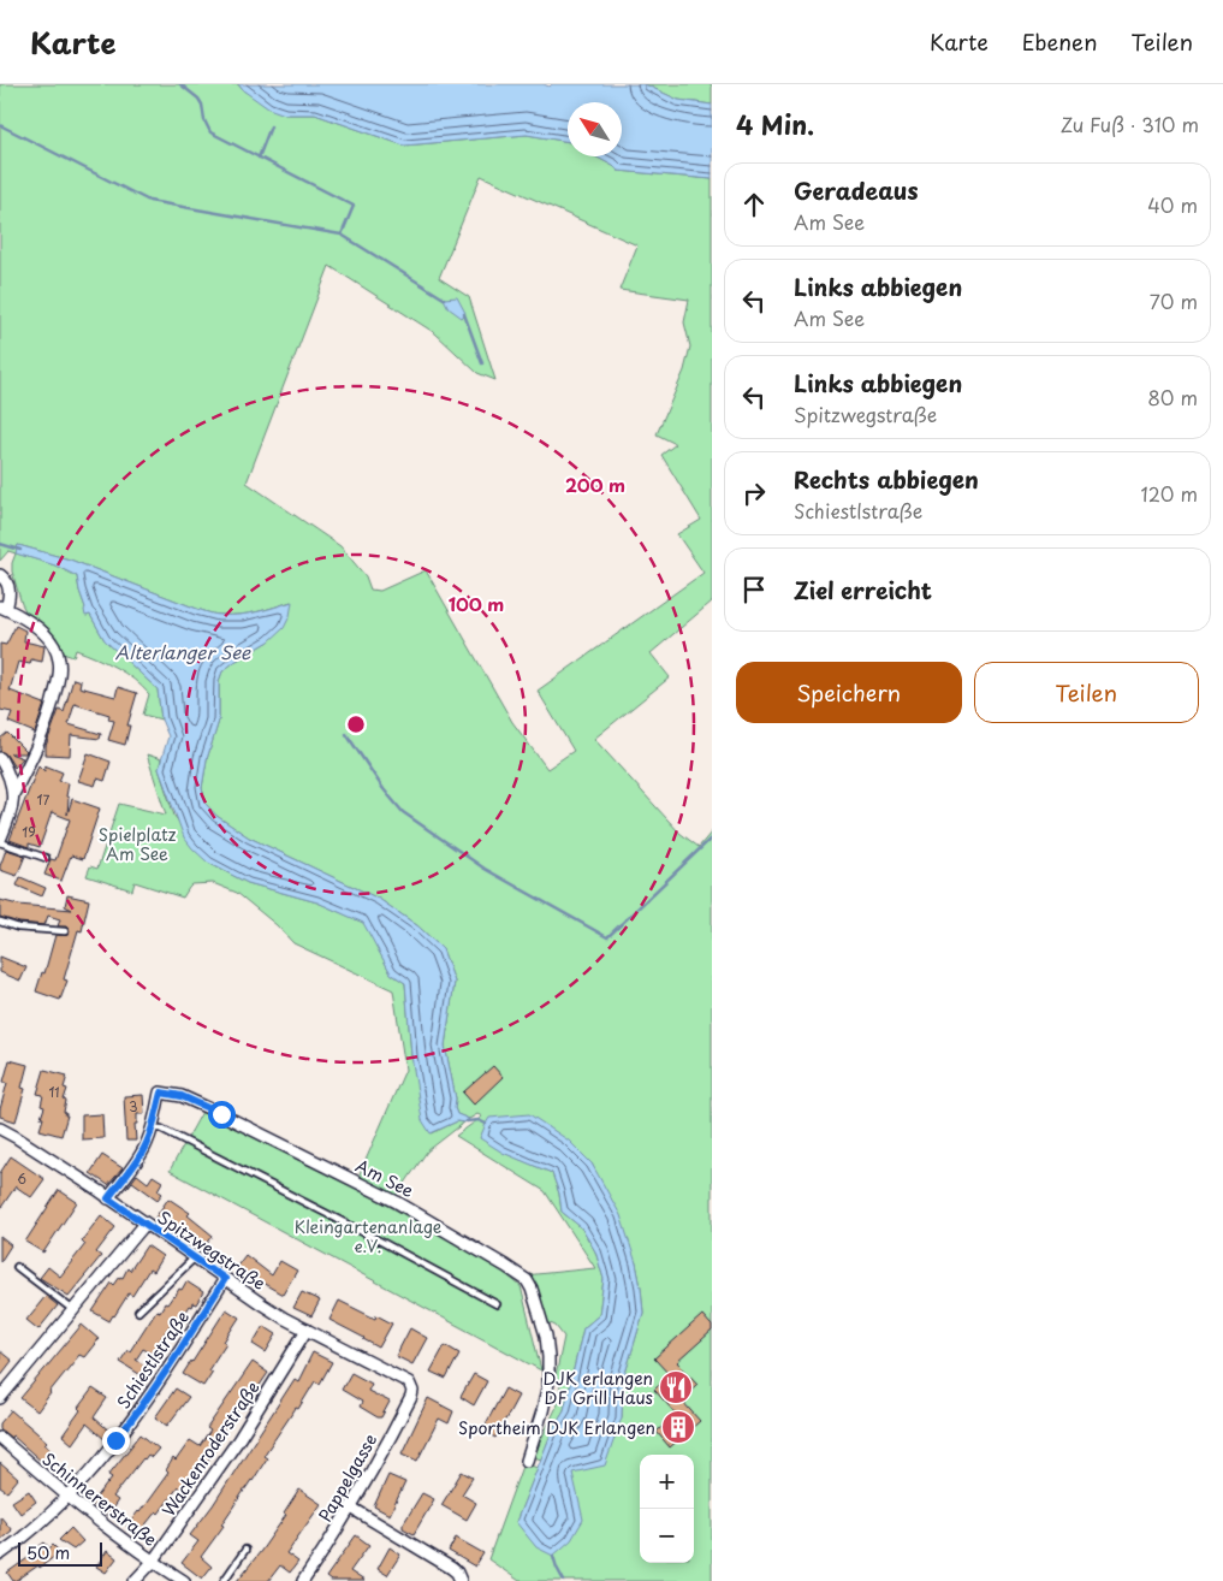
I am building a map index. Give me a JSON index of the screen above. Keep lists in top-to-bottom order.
{
  "streets": {
    "street": [
      "Am See",
      "Spitzwegstraße",
      "Schiestlstraße",
      "Wackenroderstraße",
      "Pappelgasse",
      "Schinnererstraße"
    ]
  },
  "crossings": [
    ["Am See", "Spitzwegstraße"],
    ["Spitzwegstraße", "Schiestlstraße"],
    ["Spitzwegstraße", "Wackenroderstraße"],
    ["Spitzwegstraße", "Pappelgasse"],
    ["Schiestlstraße", "Schinnererstraße"],
    ["Wackenroderstraße", "Schinnererstraße"]
  ],
  "water": ["Alterlanger See"],
  "parks": ["Spielplatz Am See", "Kleingartenanlage e.V."],
  "places": {
    "restaurant": ["DJK erlangen DF Grill Haus"],
    "building": ["Sportheim DJK Erlangen"]
  },
  "house_numbers": [
    "17",
    "19",
    "11",
    "3",
    "6"
  ],
  "scale_bar": "50 m",
  "north": "top left",
  "page": {
    "header": "Karte",
    "nav": ["Karte", "Ebenen", "Teilen"],
    "heading": ["4 Min.", "Zu Fuß · 310 m"],
    "list": [
      ["Geradeaus", "Am See", "40 m"],
      ["Links abbiegen", "Am See", "70 m"],
      ["Links abbiegen", "Spitzwegstraße", "80 m"],
      ["Rechts abbiegen", "Schiestlstraße", "120 m"],
      "Ziel erreicht"
    ],
    "buttons": ["Speichern", "Teilen"],
    "map_buttons": ["+", "−"],
    "scale": "50 m"
  },
  "rings": ["200 m", "100 m"]
}
